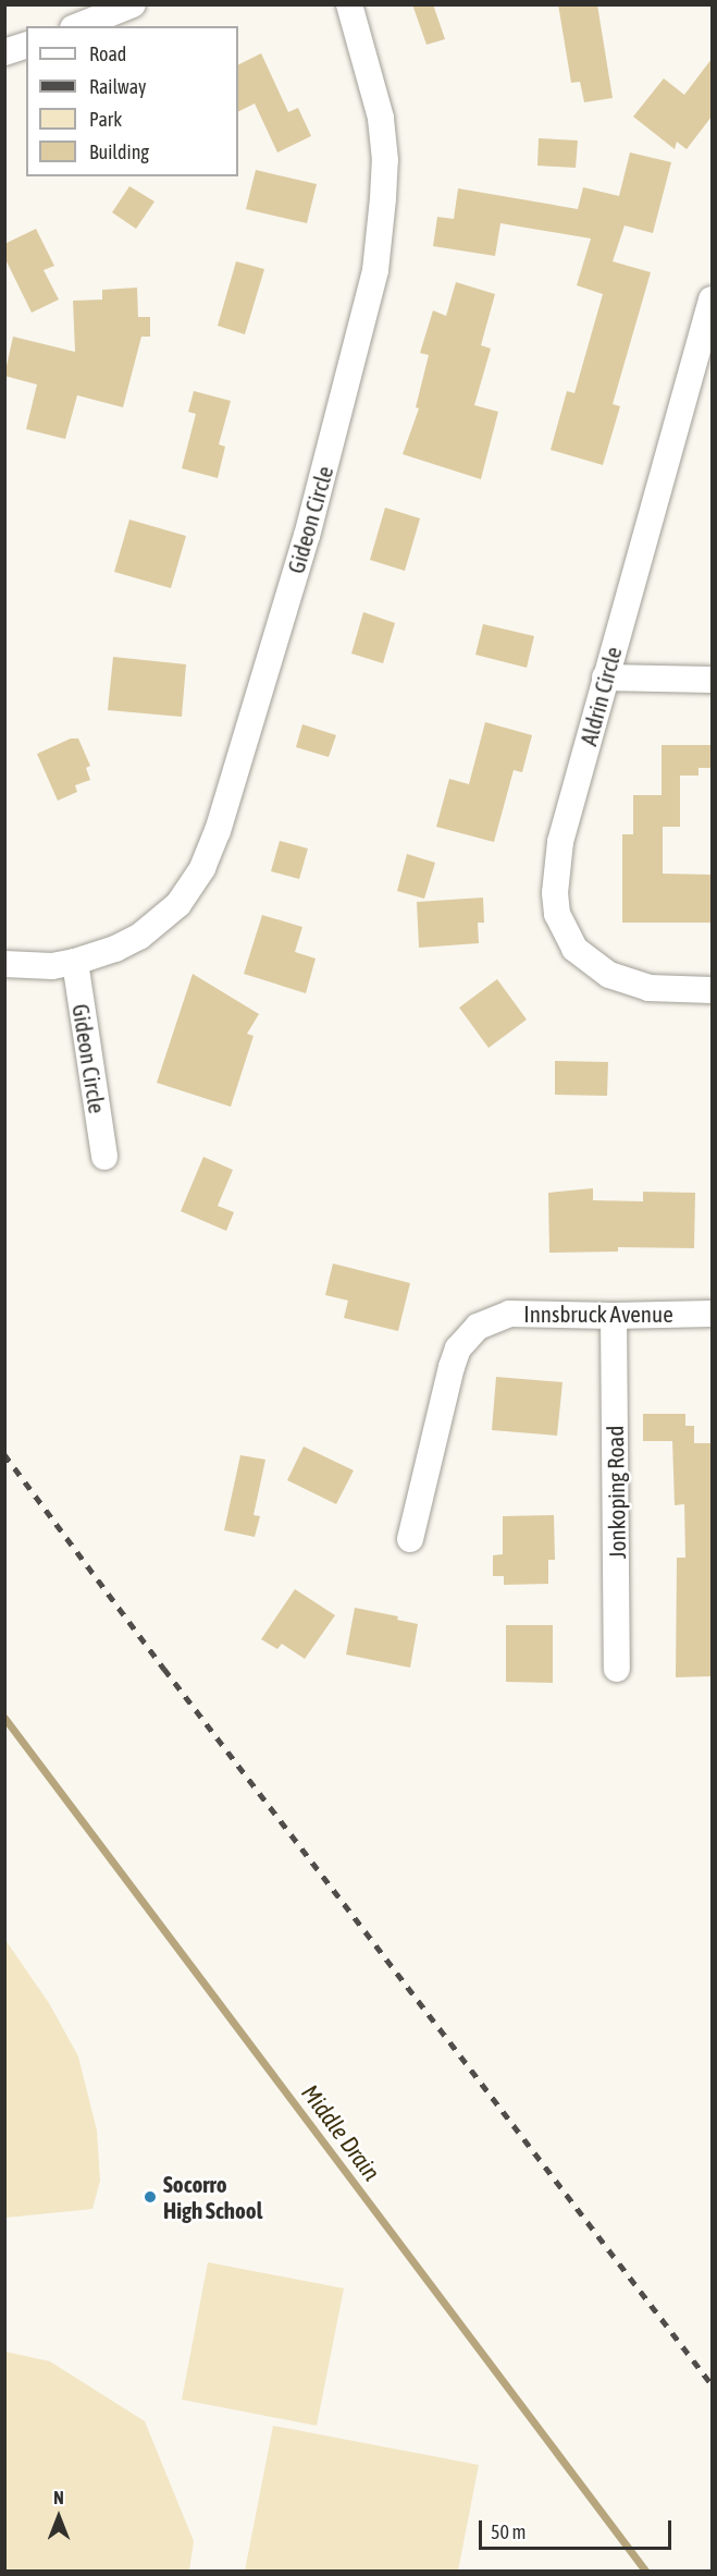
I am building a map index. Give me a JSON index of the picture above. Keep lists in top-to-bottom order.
{
  "streets": {
    "street": [
      "Gideon Circle",
      "Aldrin Circle",
      "Innsbruck Avenue",
      "Jonkoping Road"
    ]
  },
  "crossings": [
    ["Innsbruck Avenue", "Jonkoping Road"]
  ],
  "water": ["Middle Drain"],
  "places": ["Socorro High School"],
  "legend": [
    "Road",
    "Railway",
    "Park",
    "Building"
  ],
  "scale_bar": "50 m",
  "north": "top"
}
